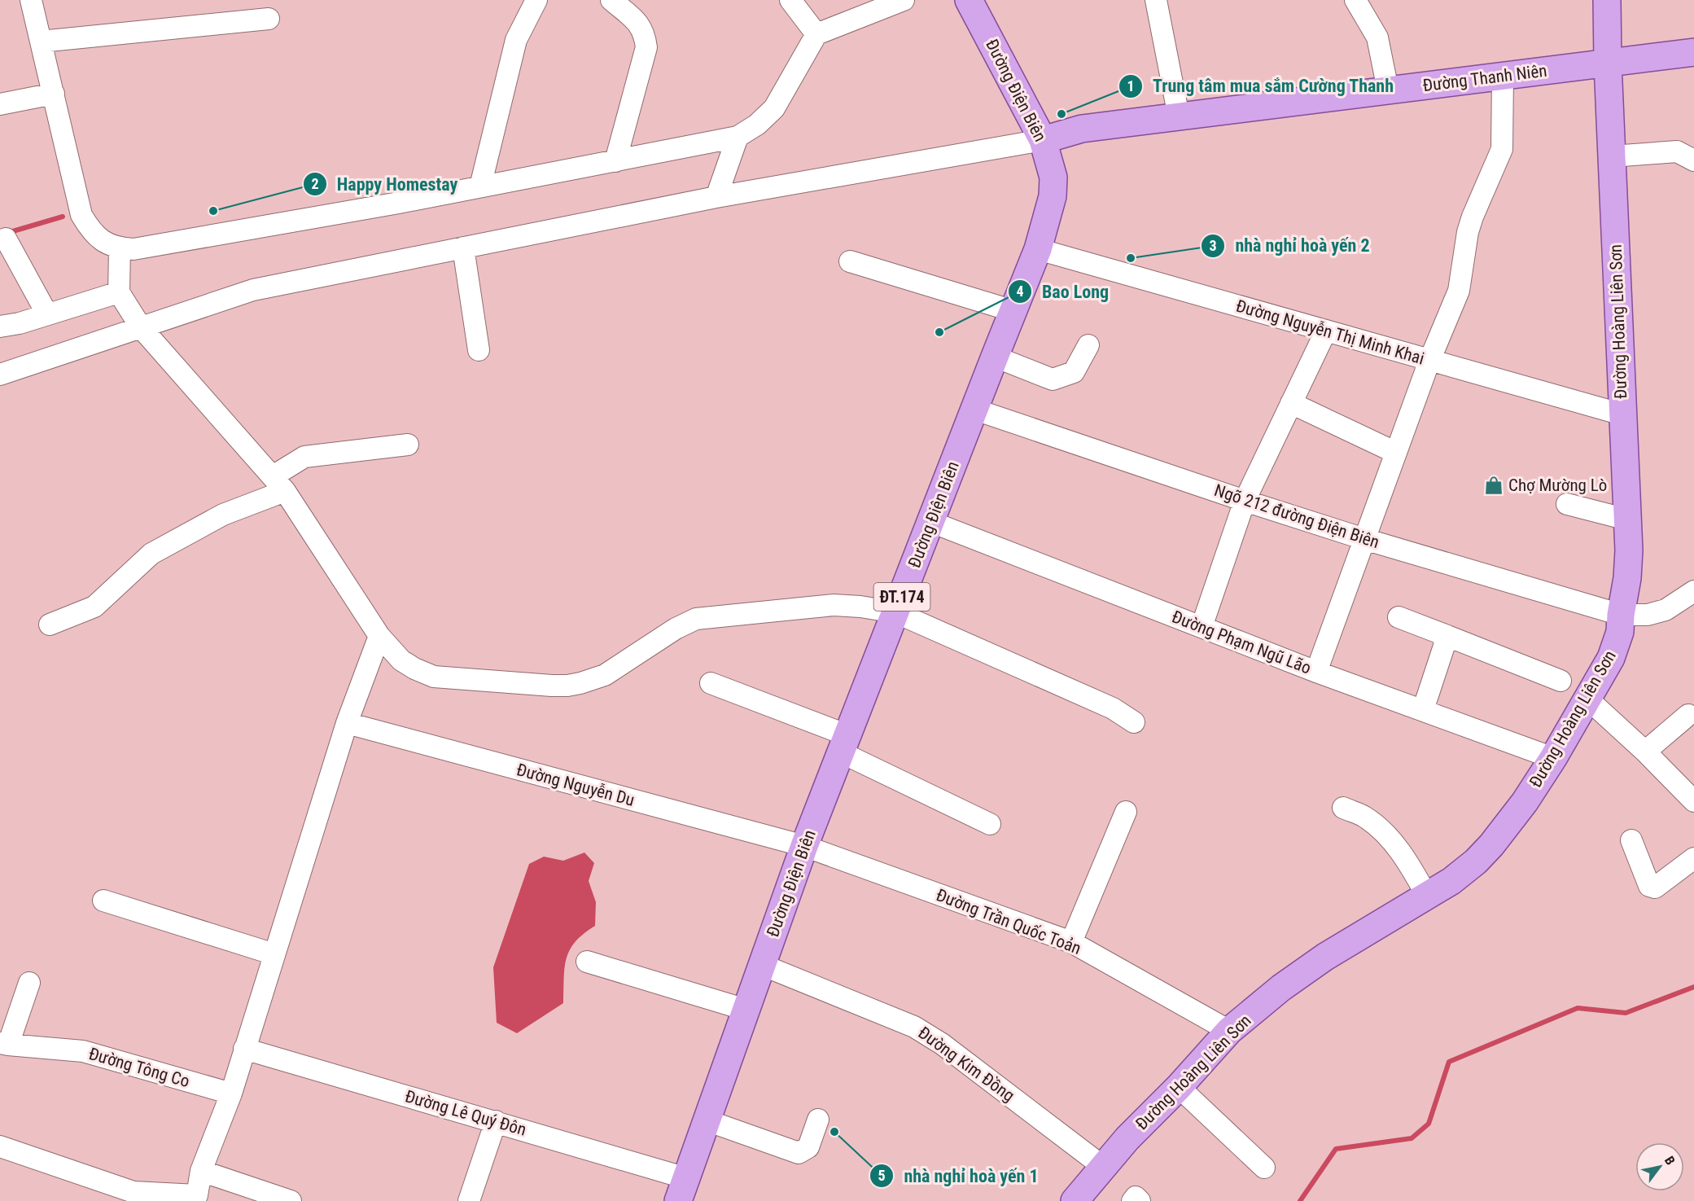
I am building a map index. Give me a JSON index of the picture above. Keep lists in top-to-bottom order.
{
  "streets": {
    "main road": [
      "Đường Thanh Niên",
      "Đường Điện Biên",
      "Đường Hoàng Liên Sơn",
      "ĐT.174"
    ],
    "street": [
      "Đường Nguyễn Thị Minh Khai",
      "Ngõ 212 đường Điện Biên",
      "Đường Phạm Ngũ Lão",
      "Đường Nguyễn Du",
      "Đường Trần Quốc Toản",
      "Đường Kim Đồng",
      "Đường Tông Co",
      "Đường Lê Quý Đôn"
    ]
  },
  "crossings": [
    ["Đường Thanh Niên", "Đường Điện Biên"],
    ["Đường Thanh Niên", "Đường Hoàng Liên Sơn"],
    ["Đường Điện Biên", "Đường Nguyễn Thị Minh Khai"],
    ["Đường Điện Biên", "Ngõ 212 đường Điện Biên"],
    ["Đường Điện Biên", "Đường Phạm Ngũ Lão"],
    ["Đường Điện Biên", "Đường Nguyễn Du"],
    ["Đường Điện Biên", "Đường Trần Quốc Toản"],
    ["Đường Điện Biên", "Đường Kim Đồng"],
    ["Đường Điện Biên", "Đường Lê Quý Đôn"],
    ["Đường Hoàng Liên Sơn", "Đường Nguyễn Thị Minh Khai"],
    ["Đường Hoàng Liên Sơn", "Ngõ 212 đường Điện Biên"],
    ["Đường Hoàng Liên Sơn", "Đường Phạm Ngũ Lão"],
    ["Đường Hoàng Liên Sơn", "Đường Trần Quốc Toản"],
    ["Đường Hoàng Liên Sơn", "Đường Kim Đồng"],
    ["Đường Nguyễn Du", "Đường Trần Quốc Toản"]
  ],
  "places": {
    "other": [
      "Trung tâm mua sắm Cường Thanh",
      "Happy Homestay",
      "nhà nghỉ hoà yến 2",
      "Bao Long",
      "nhà nghỉ hoà yến 1"
    ],
    "shop": ["Chợ Mường Lò"]
  },
  "north": "top right"
}
